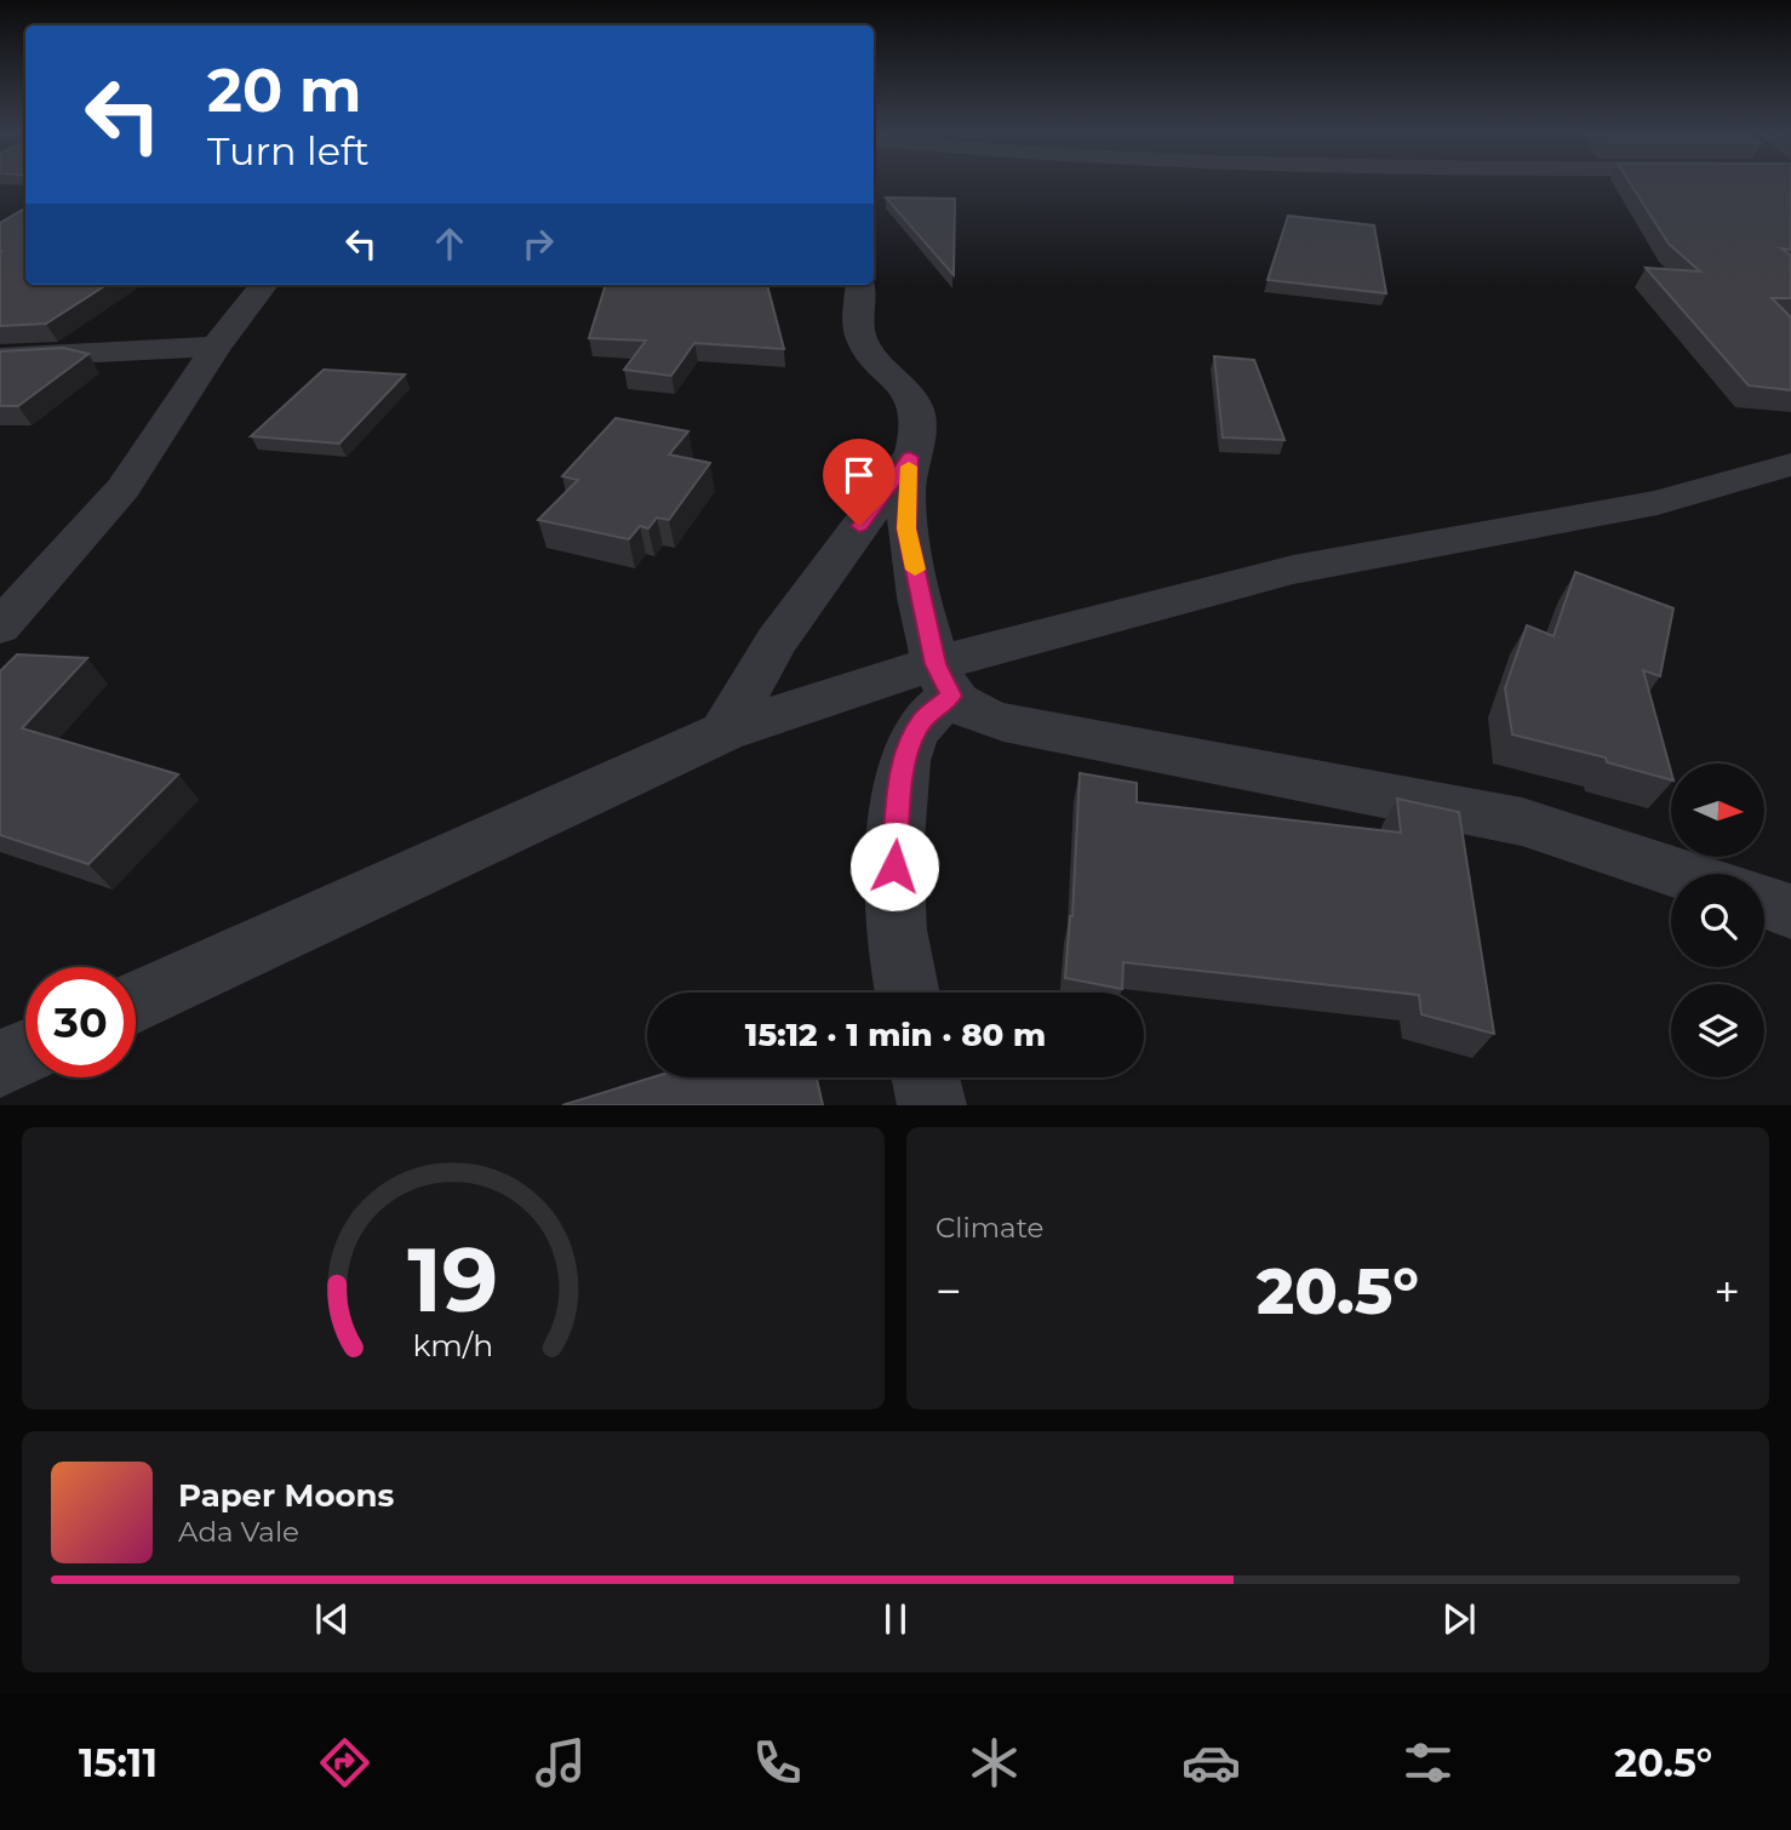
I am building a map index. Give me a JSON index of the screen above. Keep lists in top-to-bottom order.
{
  "north": "right",
  "page": {
    "turn": ["20 m", "Turn left"],
    "limit": "30",
    "trip": "15:12 · 1 min · 80 m",
    "tile": "Climate",
    "heat": ["−", "20.5°", "+"],
    "song": ["Paper Moons", "Ada Vale"],
    "tabs": ["15:11", "20.5°"],
    "gauge": ["19", "km/h"]
  }
}
